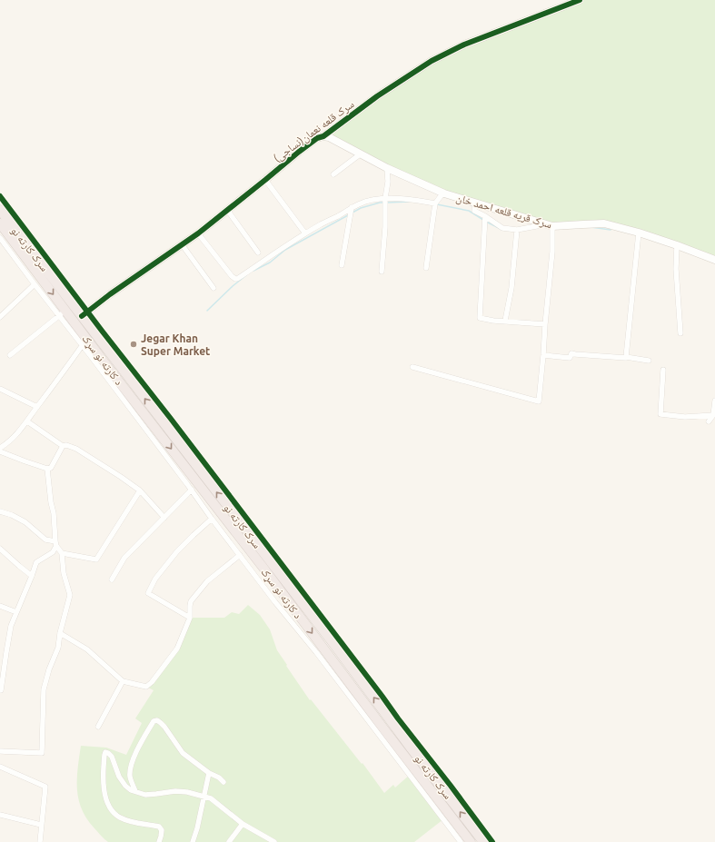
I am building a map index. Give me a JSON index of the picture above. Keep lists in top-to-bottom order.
{
  "streets": {
    "highway": ["سرک کارته نو", "د کارته نو سړک"],
    "street": ["سرک قلعه نعمان(نساجی)", "سرک قریه قلعه احمد خان"]
  },
  "crossings": [
    ["سرک قلعه نعمان(نساجی)", "سرک قریه قلعه احمد خان"],
    ["سرک قلعه نعمان(نساجی)", "سرک کارته نو"]
  ],
  "one_way": ["سرک کارته نو", "د کارته نو سړک"],
  "places": ["Jegar Khan Super Market"]
}
